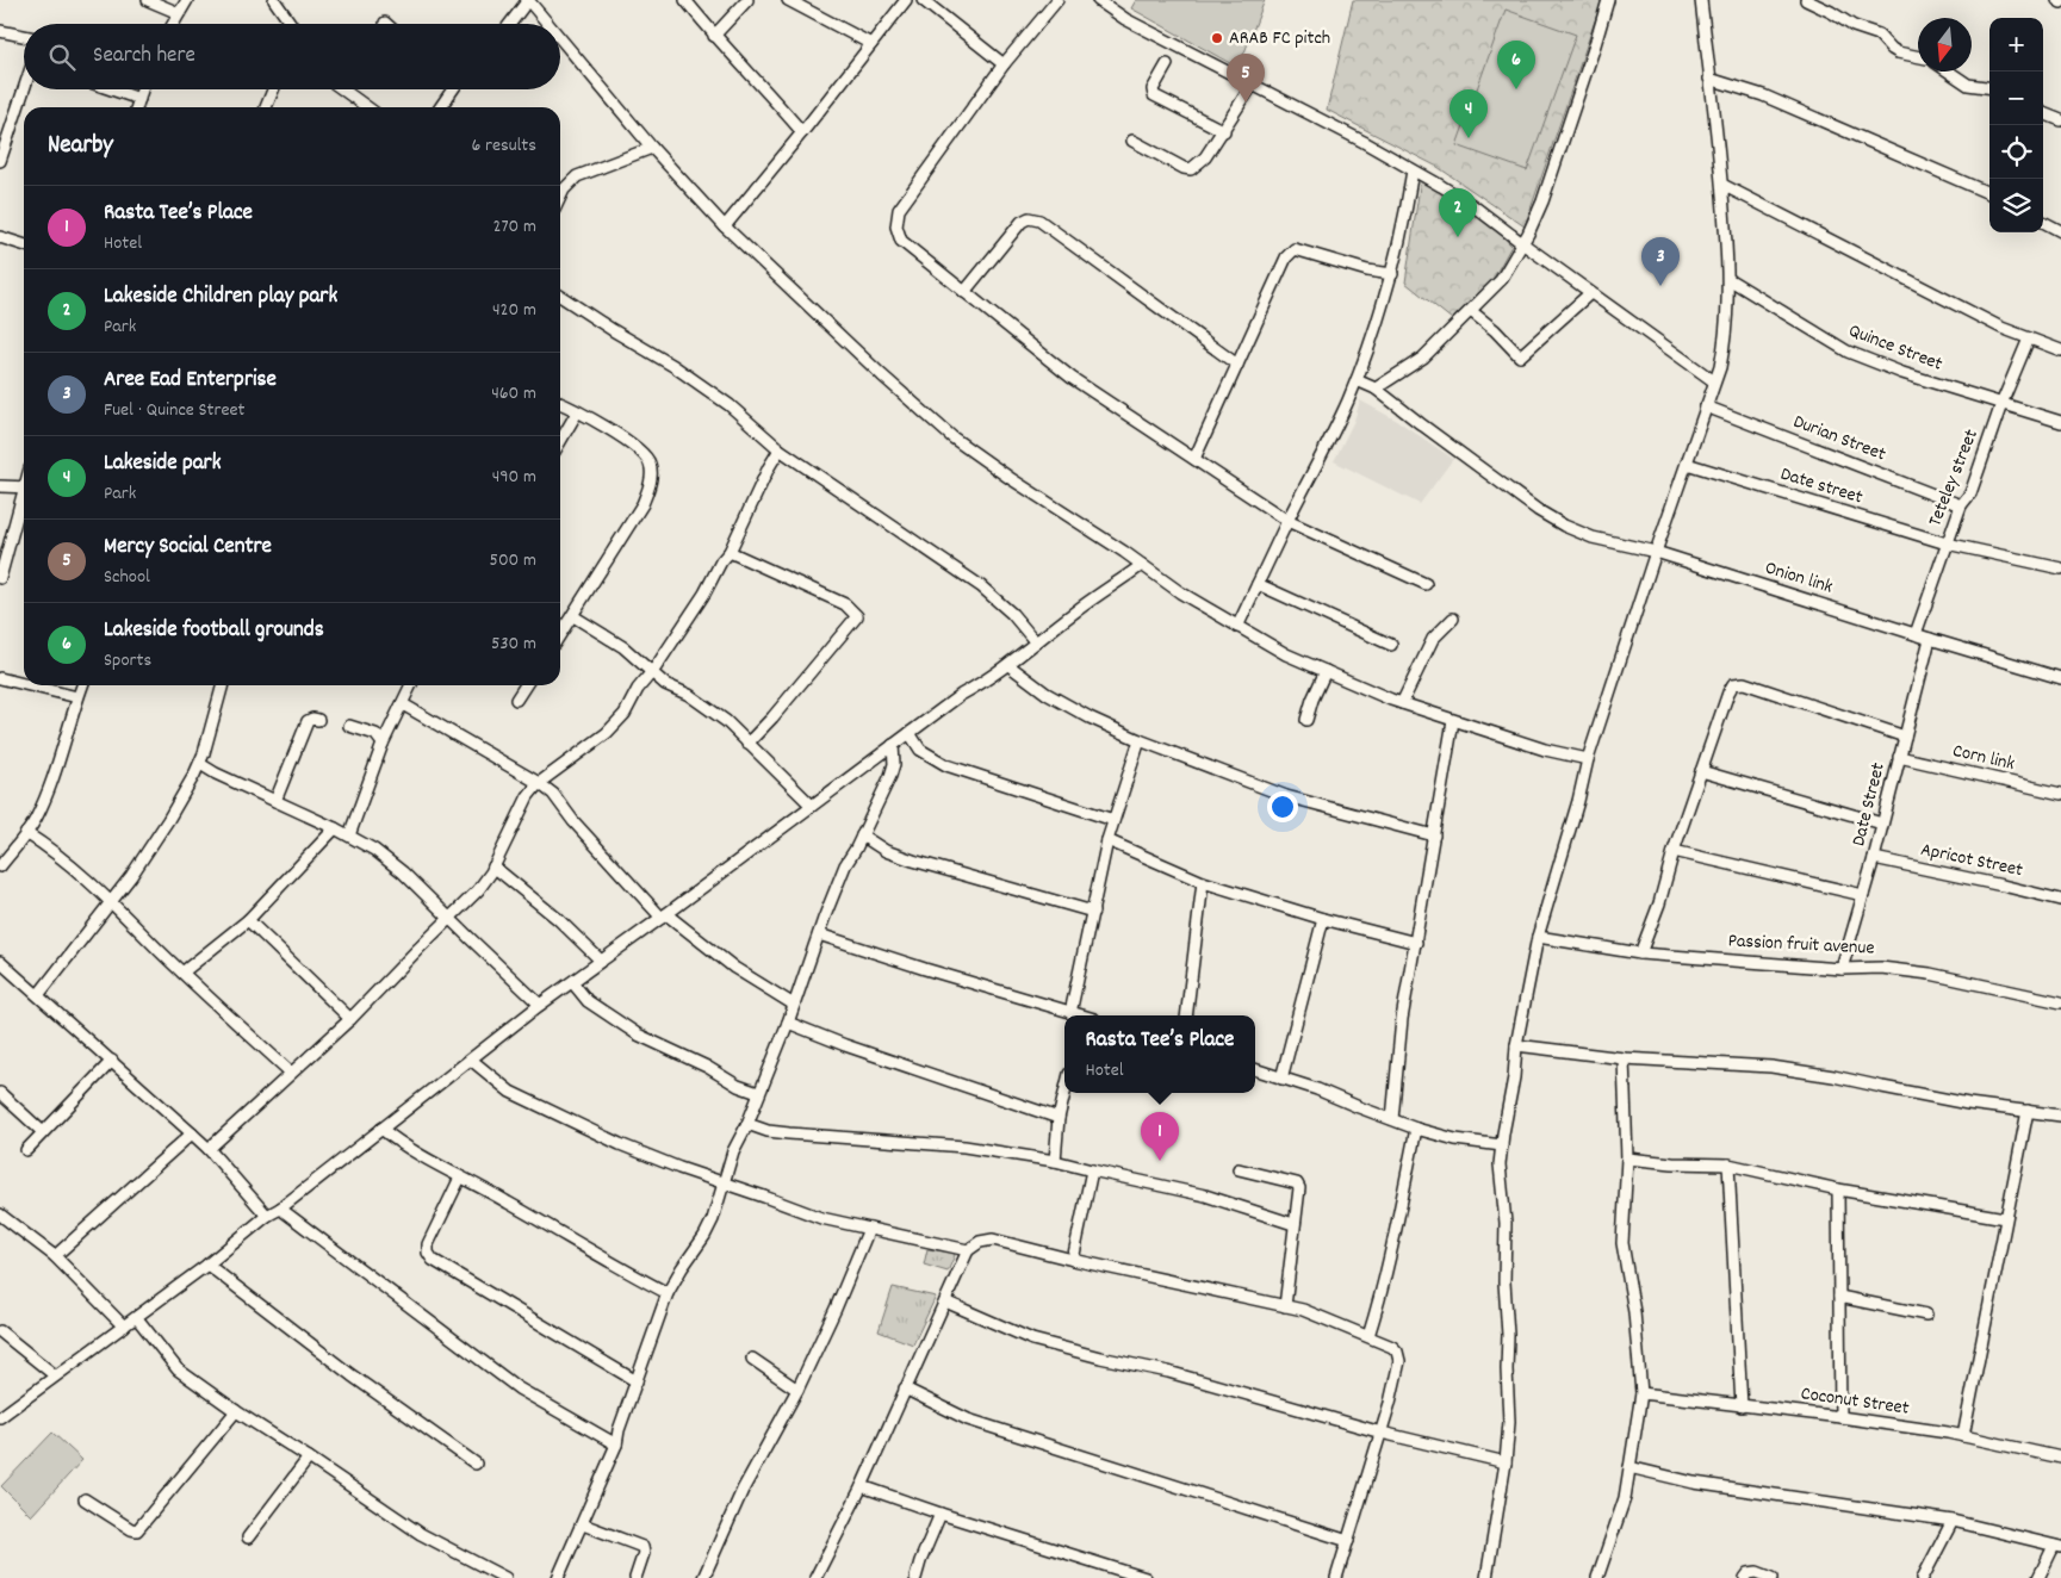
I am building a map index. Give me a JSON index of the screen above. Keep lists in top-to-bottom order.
{
  "streets": {
    "street": [
      "Quince Street",
      "Durian Street",
      "Teteley street",
      "Date street",
      "Onion link",
      "Corn link",
      "Date Street",
      "Apricot Street",
      "Passion fruit avenue",
      "Coconut Street"
    ]
  },
  "crossings": [
    ["Quince Street", "Teteley street"],
    ["Durian Street", "Teteley street"],
    ["Teteley street", "Date street"],
    ["Teteley street", "Onion link"],
    ["Onion link", "Date Street"],
    ["Corn link", "Date Street"],
    ["Date Street", "Apricot Street"],
    ["Date Street", "Passion fruit avenue"]
  ],
  "places": ["ARAB FC pitch"],
  "north": "bottom",
  "page": {
    "map_buttons": ["+", "−"],
    "search": "Search here",
    "pins": [
      "6",
      "5",
      "4",
      "2",
      "3",
      "1"
    ],
    "heading": ["Nearby", "6 results"],
    "list": [
      {
        "mark": "1",
        "name": "Rasta Tee’s Place",
        "note": "Hotel",
        "value": "270 m"
      },
      {
        "mark": "2",
        "name": "Lakeside Children play park",
        "note": "Park",
        "value": "420 m"
      },
      {
        "mark": "3",
        "name": "Aree Ead Enterprise",
        "note": "Fuel · Quince Street",
        "value": "460 m"
      },
      {
        "mark": "4",
        "name": "Lakeside park",
        "note": "Park",
        "value": "490 m"
      },
      {
        "mark": "5",
        "name": "Mercy Social Centre",
        "note": "School",
        "value": "500 m"
      },
      {
        "mark": "6",
        "name": "Lakeside football grounds",
        "note": "Sports",
        "value": "530 m"
      }
    ],
    "popup": ["Rasta Tee’s Place", "Hotel"]
  }
}
